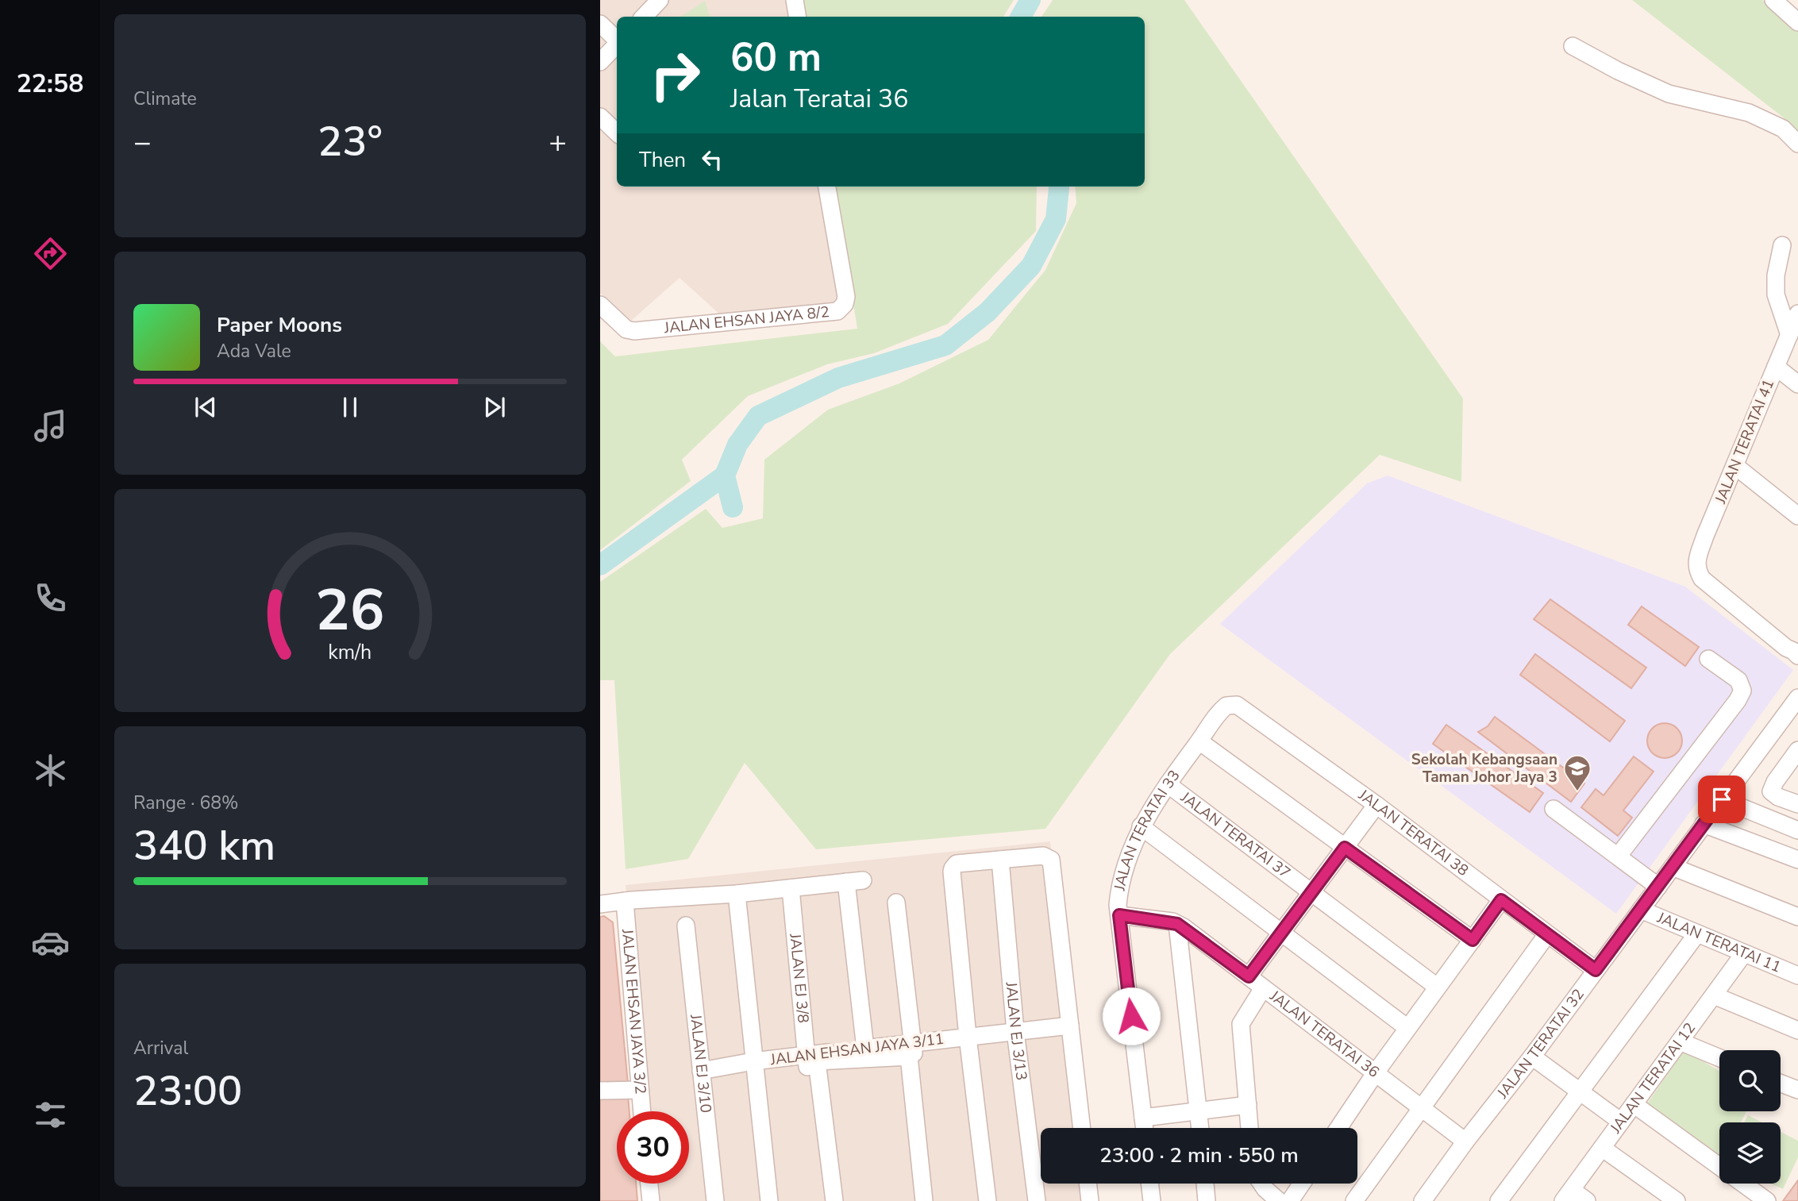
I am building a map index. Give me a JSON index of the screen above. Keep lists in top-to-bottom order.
{
  "streets": {
    "street": [
      "JALAN EHSAN JAYA 8/2",
      "JALAN TERATAI 41",
      "JALAN TERATAI 33",
      "JALAN TERATAI 38",
      "JALAN TERATAI 37",
      "JALAN TERATAI 11",
      "JALAN EJ 3/8",
      "JALAN EHSAN JAYA 3/2",
      "JALAN EJ 3/13",
      "JALAN TERATAI 36",
      "JALAN TERATAI 32",
      "JALAN EHSAN JAYA 3/11",
      "JALAN EJ 3/10",
      "JALAN TERATAI 12"
    ]
  },
  "crossings": [
    ["JALAN TERATAI 33", "JALAN TERATAI 38"],
    ["JALAN TERATAI 33", "JALAN TERATAI 37"],
    ["JALAN TERATAI 33", "JALAN TERATAI 36"],
    ["JALAN TERATAI 38", "JALAN TERATAI 32"],
    ["JALAN TERATAI 11", "JALAN TERATAI 32"],
    ["JALAN TERATAI 11", "JALAN TERATAI 12"],
    ["JALAN EJ 3/8", "JALAN EHSAN JAYA 3/11"],
    ["JALAN EJ 3/13", "JALAN EHSAN JAYA 3/11"],
    ["JALAN TERATAI 36", "JALAN TERATAI 32"],
    ["JALAN EHSAN JAYA 3/11", "JALAN EJ 3/10"]
  ],
  "places": {
    "school or university": ["Sekolah Kebangsaan Taman Johor Jaya 3"]
  },
  "page": {
    "tabs": "22:58",
    "tile": [
      "Climate",
      ["Range · 68%", "340 km"],
      ["Arrival", "23:00"]
    ],
    "turn": ["60 m", "Jalan Teratai 36"],
    "heat": ["−", "23°", "+"],
    "then": "Then",
    "song": ["Paper Moons", "Ada Vale"],
    "limit": "30",
    "trip": "23:00 · 2 min · 550 m",
    "gauge": ["26", "km/h"]
  }
}
